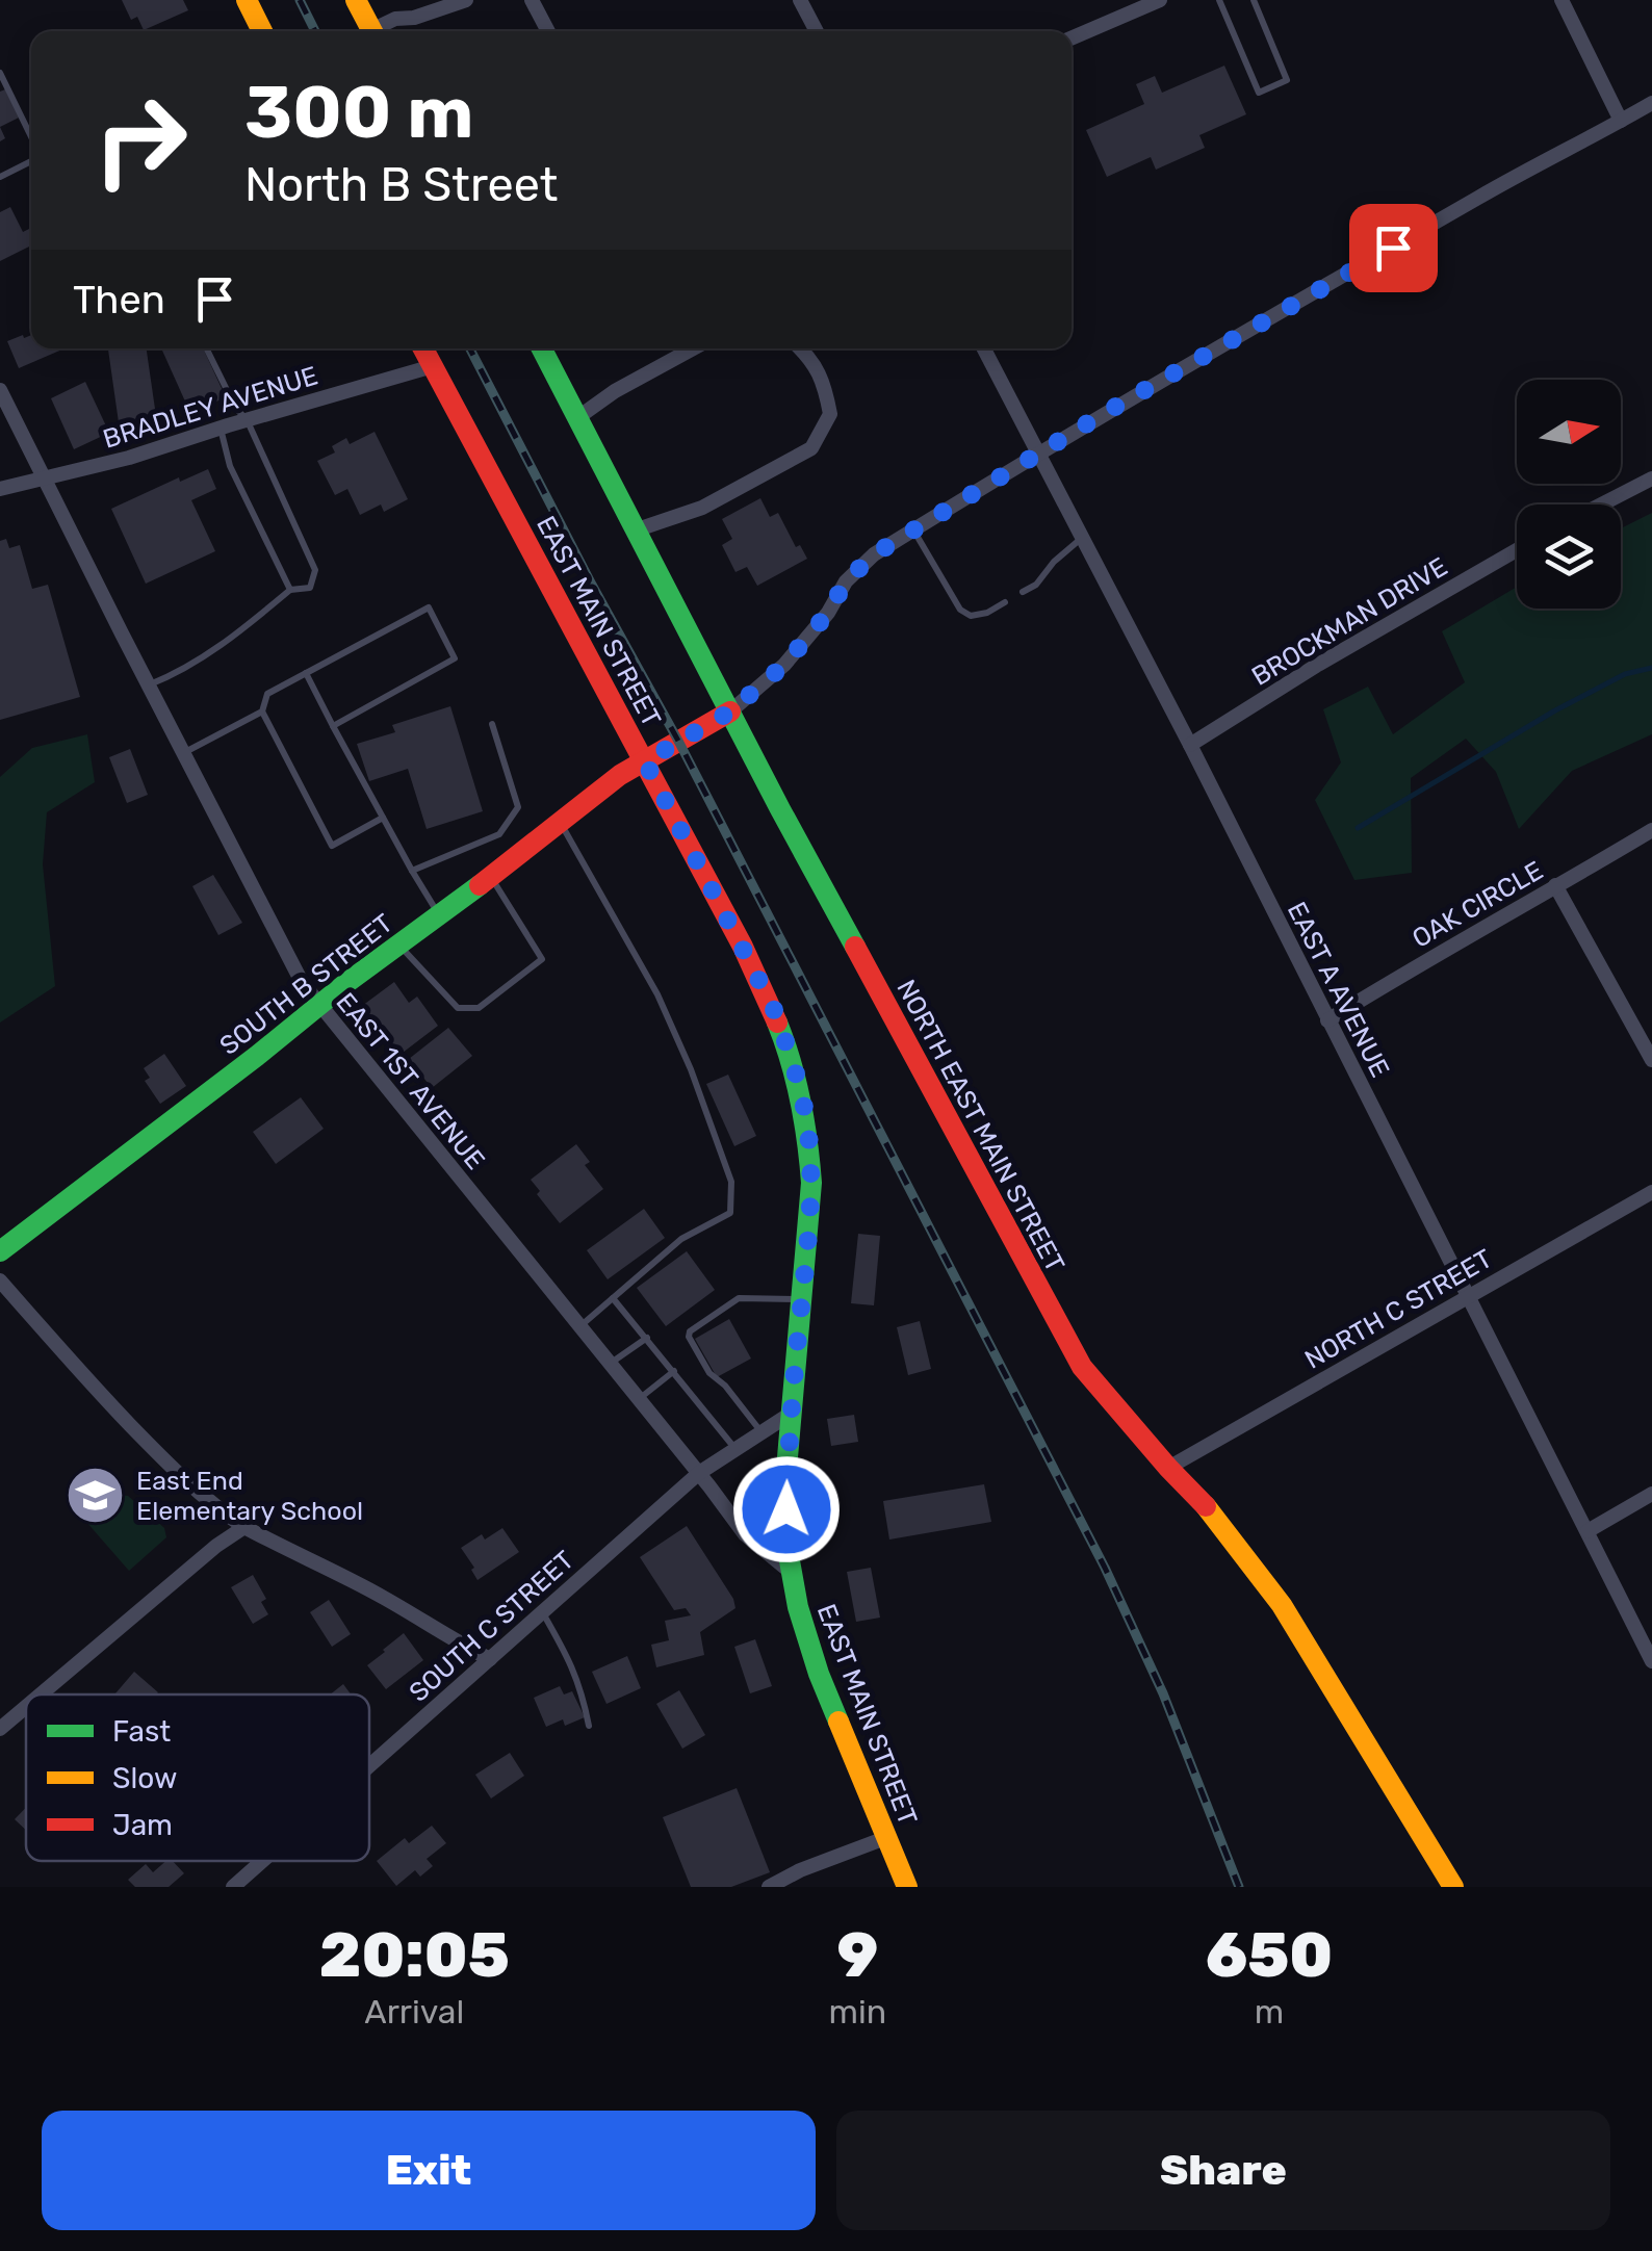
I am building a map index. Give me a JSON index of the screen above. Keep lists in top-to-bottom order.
{
  "streets": {
    "street": [
      "BRADLEY AVENUE",
      "EAST MAIN STREET",
      "BROCKMAN DRIVE",
      "OAK CIRCLE",
      "SOUTH B STREET",
      "EAST A AVENUE",
      "EAST 1ST AVENUE",
      "NORTH EAST MAIN STREET",
      "NORTH C STREET",
      "SOUTH C STREET"
    ]
  },
  "crossings": [
    ["BRADLEY AVENUE", "EAST MAIN STREET"],
    ["BRADLEY AVENUE", "EAST 1ST AVENUE"],
    ["EAST MAIN STREET", "SOUTH B STREET"],
    ["EAST MAIN STREET", "EAST 1ST AVENUE"],
    ["EAST MAIN STREET", "SOUTH C STREET"],
    ["BROCKMAN DRIVE", "EAST A AVENUE"],
    ["OAK CIRCLE", "EAST A AVENUE"],
    ["SOUTH B STREET", "EAST 1ST AVENUE"],
    ["SOUTH B STREET", "NORTH EAST MAIN STREET"],
    ["EAST A AVENUE", "NORTH C STREET"],
    ["EAST 1ST AVENUE", "SOUTH C STREET"],
    ["NORTH EAST MAIN STREET", "NORTH C STREET"]
  ],
  "places": {
    "school or university": ["East End Elementary School"]
  },
  "legend": ["Fast", "Slow", "Jam"],
  "north": "right",
  "page": {
    "turn": ["300 m", "North B Street"],
    "then": "Then",
    "eta": [
      "20:05",
      "Arrival",
      "9",
      "min",
      "650",
      "m"
    ],
    "buttons": ["Exit", "Share"]
  }
}
